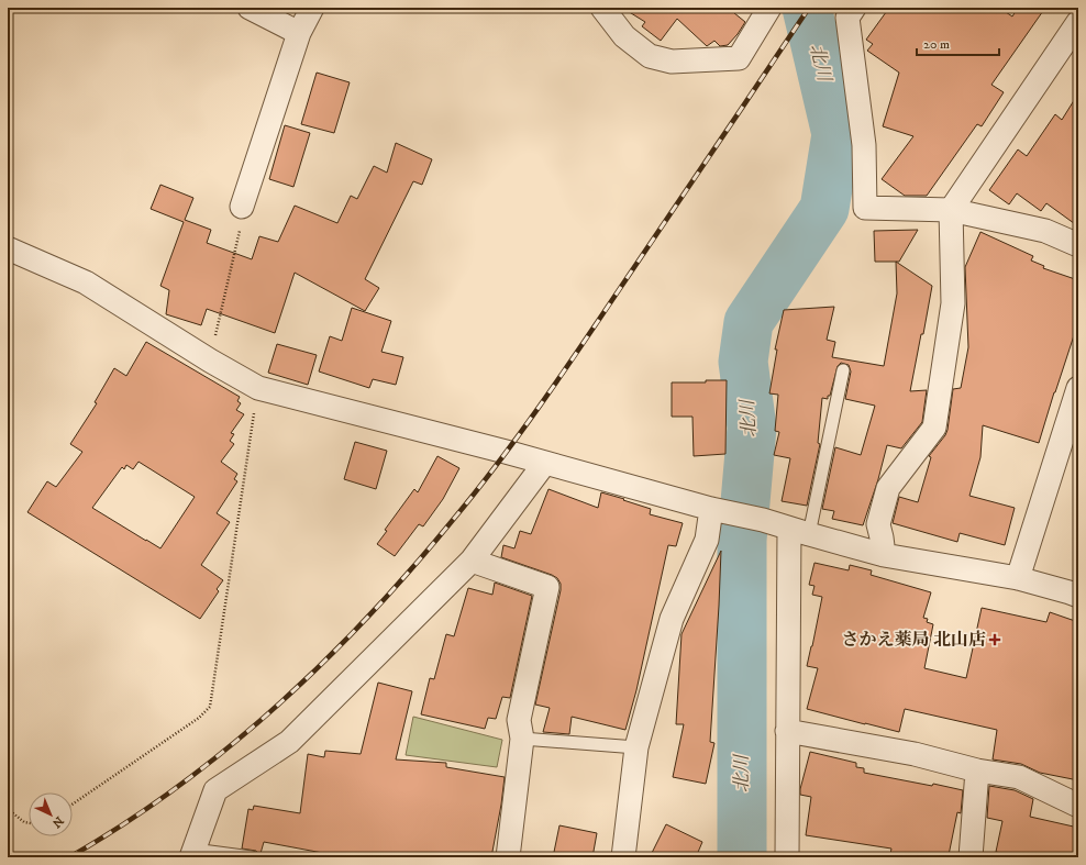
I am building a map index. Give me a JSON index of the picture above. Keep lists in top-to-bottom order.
{
  "water": ["北川"],
  "places": {
    "health": ["さかえ薬局 北山店"]
  },
  "scale_bar": "20 m",
  "north": "bottom right"
}
